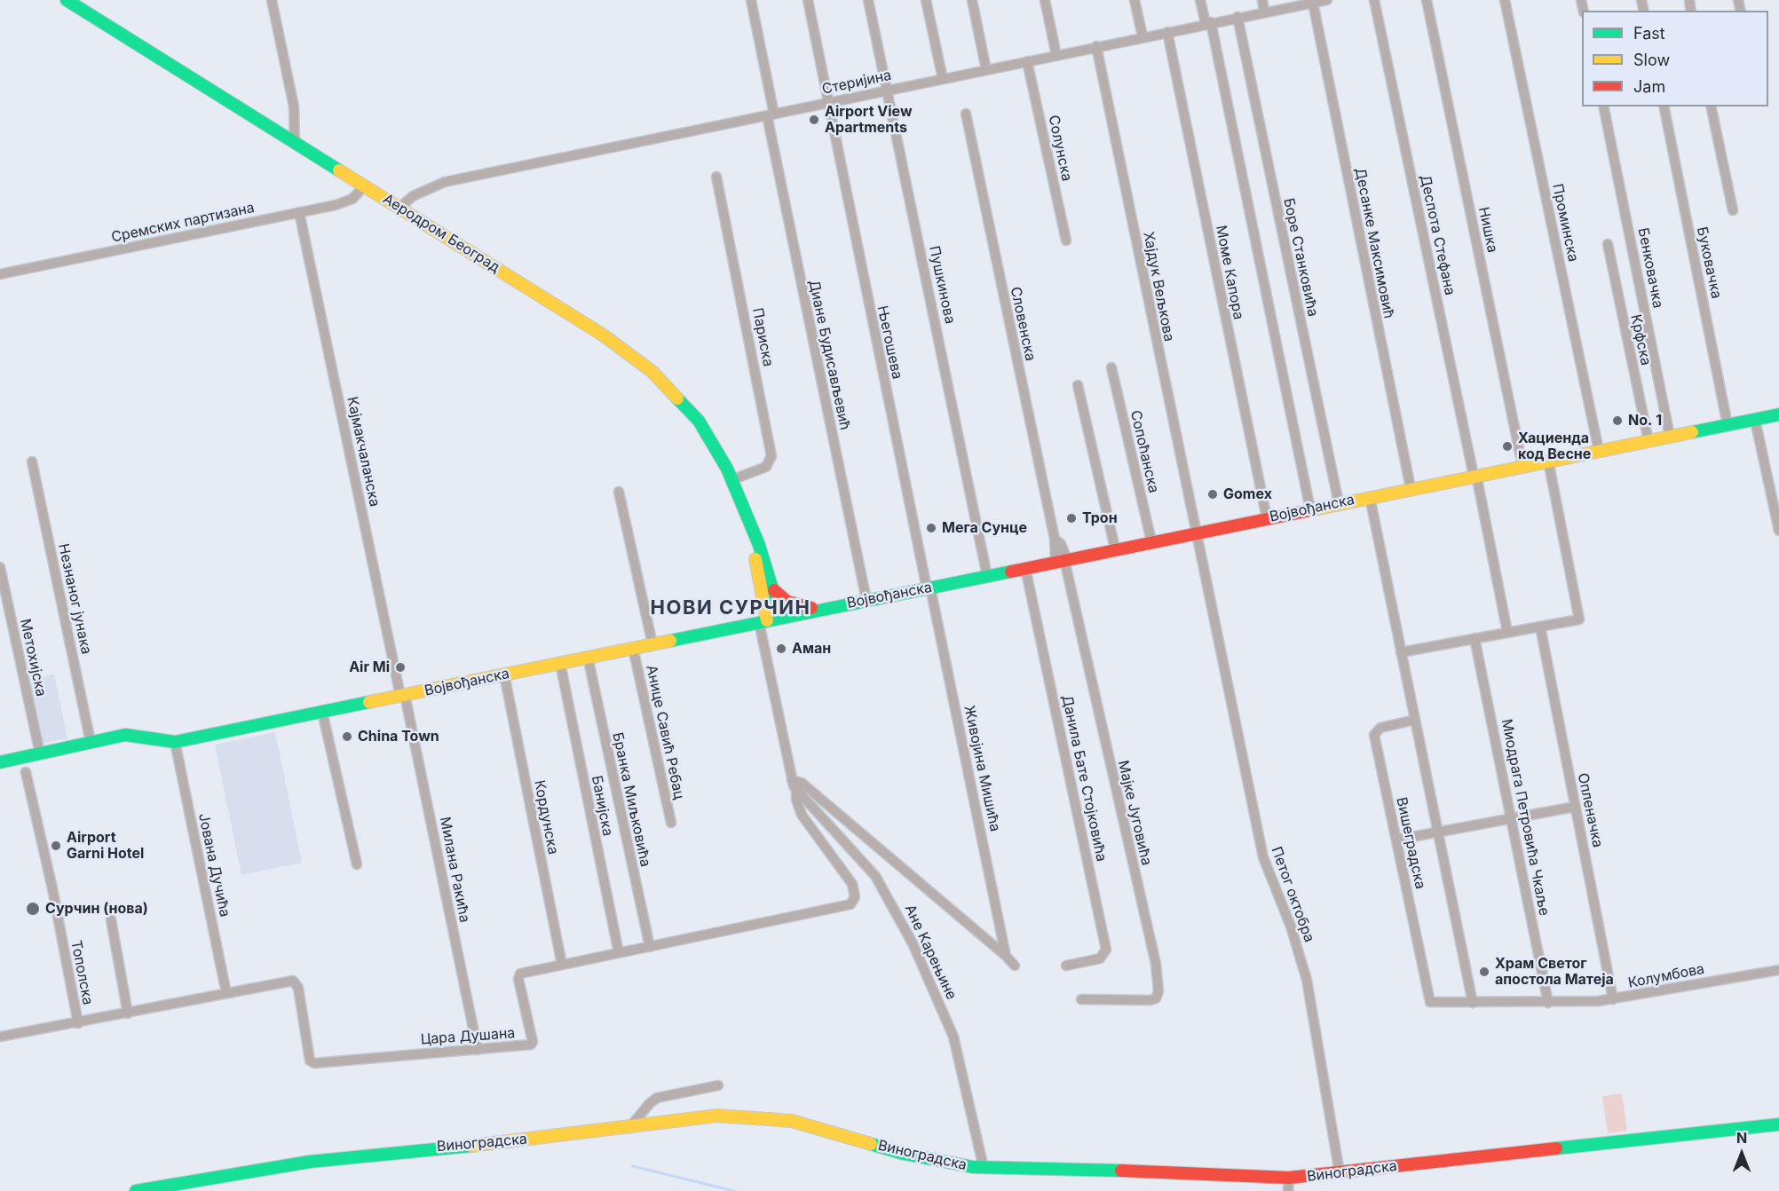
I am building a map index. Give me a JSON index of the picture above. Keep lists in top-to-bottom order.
{
  "streets": {
    "street": [
      "Стеријина",
      "Солунска",
      "Сремских партизана",
      "Проминска",
      "Нишка",
      "Аеродром Београд",
      "Деспота Стефана",
      "Десанке Максимовић",
      "Боре Станковића",
      "Буковачка",
      "Бенковачка",
      "Моме Капора",
      "Пушкинова",
      "Хајдук Вељкова",
      "Словенска",
      "Париска",
      "Крфска",
      "Његошева",
      "Диане Будисављевић",
      "Кајмакчаланска",
      "Сопоћанска",
      "Војвођанска",
      "Незнаног јунака",
      "Метохијска",
      "Анице Савић Ребац",
      "Живојина Мишића",
      "Данила Бате Стојковића",
      "Бранка Миљковића",
      "Банијска",
      "Опленачка",
      "Мајке Југовића",
      "Кордунска",
      "Миодрага Петровића Чкаље",
      "Вишеградска",
      "Јована Дучића",
      "Милана Ракића",
      "Петог октобра",
      "Ане Карењине",
      "Тополска",
      "Колумбова",
      "Цара Душана",
      "Виноградска"
    ]
  },
  "crossings": [
    ["Стеријина", "Солунска"],
    ["Стеријина", "Аеродром Београд"],
    ["Стеријина", "Десанке Максимовић"],
    ["Стеријина", "Боре Станковића"],
    ["Стеријина", "Моме Капора"],
    ["Стеријина", "Пушкинова"],
    ["Стеријина", "Хајдук Вељкова"],
    ["Стеријина", "Његошева"],
    ["Стеријина", "Диане Будисављевић"],
    ["Сремских партизана", "Аеродром Београд"],
    ["Сремских партизана", "Кајмакчаланска"],
    ["Проминска", "Војвођанска"],
    ["Нишка", "Војвођанска"],
    ["Аеродром Београд", "Париска"],
    ["Аеродром Београд", "Војвођанска"],
    ["Аеродром Београд", "Ане Карењине"],
    ["Деспота Стефана", "Војвођанска"],
    ["Десанке Максимовић", "Војвођанска"],
    ["Боре Станковића", "Војвођанска"],
    ["Буковачка", "Војвођанска"],
    ["Бенковачка", "Војвођанска"],
    ["Моме Капора", "Војвођанска"],
    ["Пушкинова", "Војвођанска"],
    ["Хајдук Вељкова", "Војвођанска"],
    ["Хајдук Вељкова", "Петог октобра"],
    ["Словенска", "Војвођанска"],
    ["Словенска", "Мајке Југовића"],
    ["Крфска", "Војвођанска"],
    ["Његошева", "Војвођанска"],
    ["Његошева", "Живојина Мишића"],
    ["Диане Будисављевић", "Војвођанска"],
    ["Кајмакчаланска", "Војвођанска"],
    ["Кајмакчаланска", "Милана Ракића"],
    ["Сопоћанска", "Војвођанска"],
    ["Војвођанска", "Незнаног јунака"],
    ["Војвођанска", "Метохијска"],
    ["Војвођанска", "Анице Савић Ребац"],
    ["Војвођанска", "Живојина Мишића"],
    ["Војвођанска", "Данила Бате Стојковића"],
    ["Војвођанска", "Бранка Миљковића"],
    ["Војвођанска", "Банијска"],
    ["Војвођанска", "Мајке Југовића"],
    ["Војвођанска", "Кордунска"],
    ["Војвођанска", "Јована Дучића"],
    ["Војвођанска", "Милана Ракића"],
    ["Војвођанска", "Петог октобра"],
    ["Војвођанска", "Ане Карењине"],
    ["Живојина Мишића", "Ане Карењине"],
    ["Бранка Миљковића", "Цара Душана"],
    ["Банијска", "Цара Душана"],
    ["Опленачка", "Колумбова"],
    ["Кордунска", "Цара Душана"],
    ["Миодрага Петровића Чкаље", "Колумбова"],
    ["Вишеградска", "Колумбова"],
    ["Јована Дучића", "Цара Душана"],
    ["Милана Ракића", "Цара Душана"],
    ["Петог октобра", "Виноградска"],
    ["Ане Карењине", "Цара Душана"],
    ["Ане Карењине", "Виноградска"],
    ["Тополска", "Цара Душана"]
  ],
  "districts": ["НОВИ СУРЧИН"],
  "places": [
    "Airport View Apartments",
    "No. 1",
    "Хациенда код Весне",
    "Gomex",
    "Трон",
    "Мега Сунце",
    "Аман",
    "Air Mi",
    "China Town",
    "Airport Garni Hotel",
    "Сурчин (нова)",
    "Храм Светог апостола Матеја"
  ],
  "legend": ["Fast", "Slow", "Jam"],
  "north": "top"
}
